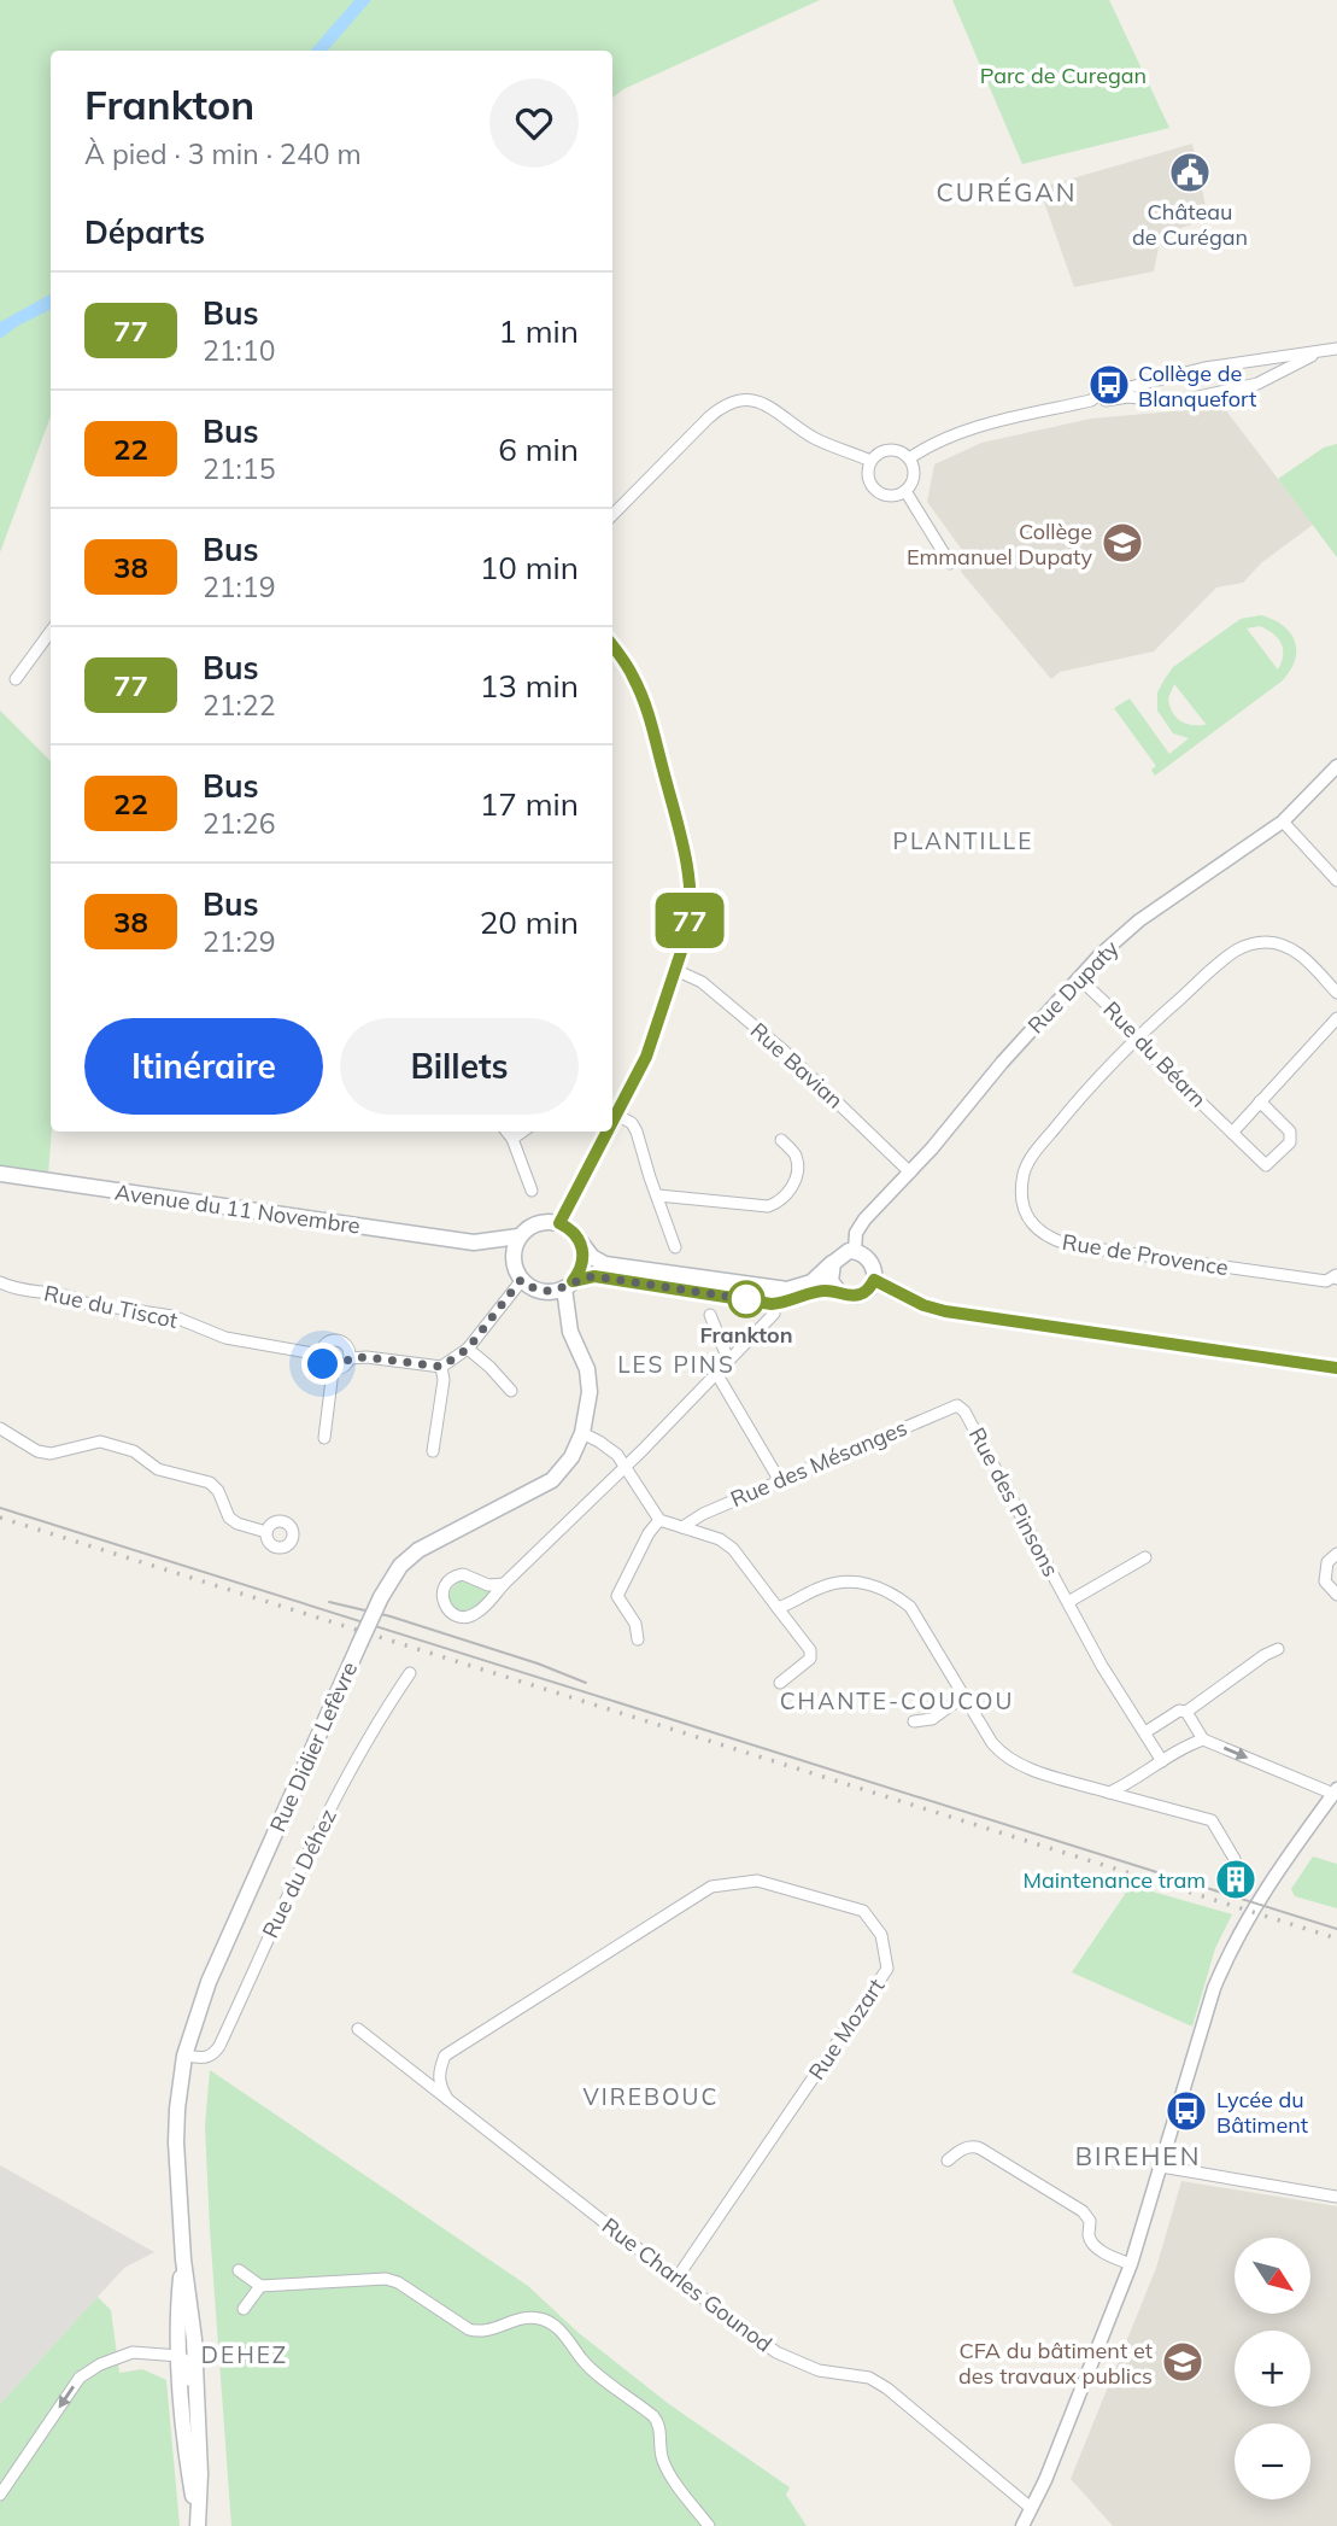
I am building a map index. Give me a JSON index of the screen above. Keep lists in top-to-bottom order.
{
  "streets": {
    "main road": ["Avenue du 11 Novembre", "Rue Didier Lefèvre"],
    "street": [
      "Rue Dupaty",
      "Rue du Béarn",
      "Rue Bavian",
      "Rue de Provence",
      "Rue du Tiscot",
      "Rue des Mésanges",
      "Rue des Pinsons",
      "Rue du Déhez",
      "Rue Mozart",
      "Rue Charles Gounod"
    ]
  },
  "crossings": [
    ["Rue Dupaty", "Rue du Béarn"],
    ["Rue Dupaty", "Rue Bavian"],
    ["Rue du Béarn", "Rue de Provence"],
    ["Avenue du 11 Novembre", "Rue Didier Lefèvre"],
    ["Rue des Mésanges", "Rue des Pinsons"],
    ["Rue Didier Lefèvre", "Rue du Déhez"],
    ["Rue Mozart", "Rue Charles Gounod"]
  ],
  "districts": [
    "CURÉGAN",
    "PLANTILLE",
    "LES PINS",
    "CHANTE-COUCOU",
    "VIREBOUC",
    "BIREHEN",
    "DEHEZ"
  ],
  "parks": ["Parc de Curegan"],
  "places": {
    "public building": ["Château de Curégan"],
    "bus stop": ["Collège de Blanquefort", "Lycée du Bâtiment"],
    "school or university": ["Collège Emmanuel Dupaty", "CFA du bâtiment et des travaux publics"],
    "other": ["Frankton"],
    "building": ["Maintenance tram"]
  },
  "lines": ["bus line 77"],
  "north": "bottom right",
  "page": {
    "on_map": "77",
    "heading": [
      ["Frankton", "À pied · 3 min · 240 m"],
      "Départs"
    ],
    "list": [
      {
        "mark": "77",
        "name": "Bus",
        "note": "21:10",
        "value": "1 min"
      },
      {
        "mark": "22",
        "name": "Bus",
        "note": "21:15",
        "value": "6 min"
      },
      {
        "mark": "38",
        "name": "Bus",
        "note": "21:19",
        "value": "10 min"
      },
      {
        "mark": "77",
        "name": "Bus",
        "note": "21:22",
        "value": "13 min"
      },
      {
        "mark": "22",
        "name": "Bus",
        "note": "21:26",
        "value": "17 min"
      },
      {
        "mark": "38",
        "name": "Bus",
        "note": "21:29",
        "value": "20 min"
      }
    ],
    "buttons": ["Itinéraire", "Billets"],
    "map_buttons": ["+", "−"]
  }
}
